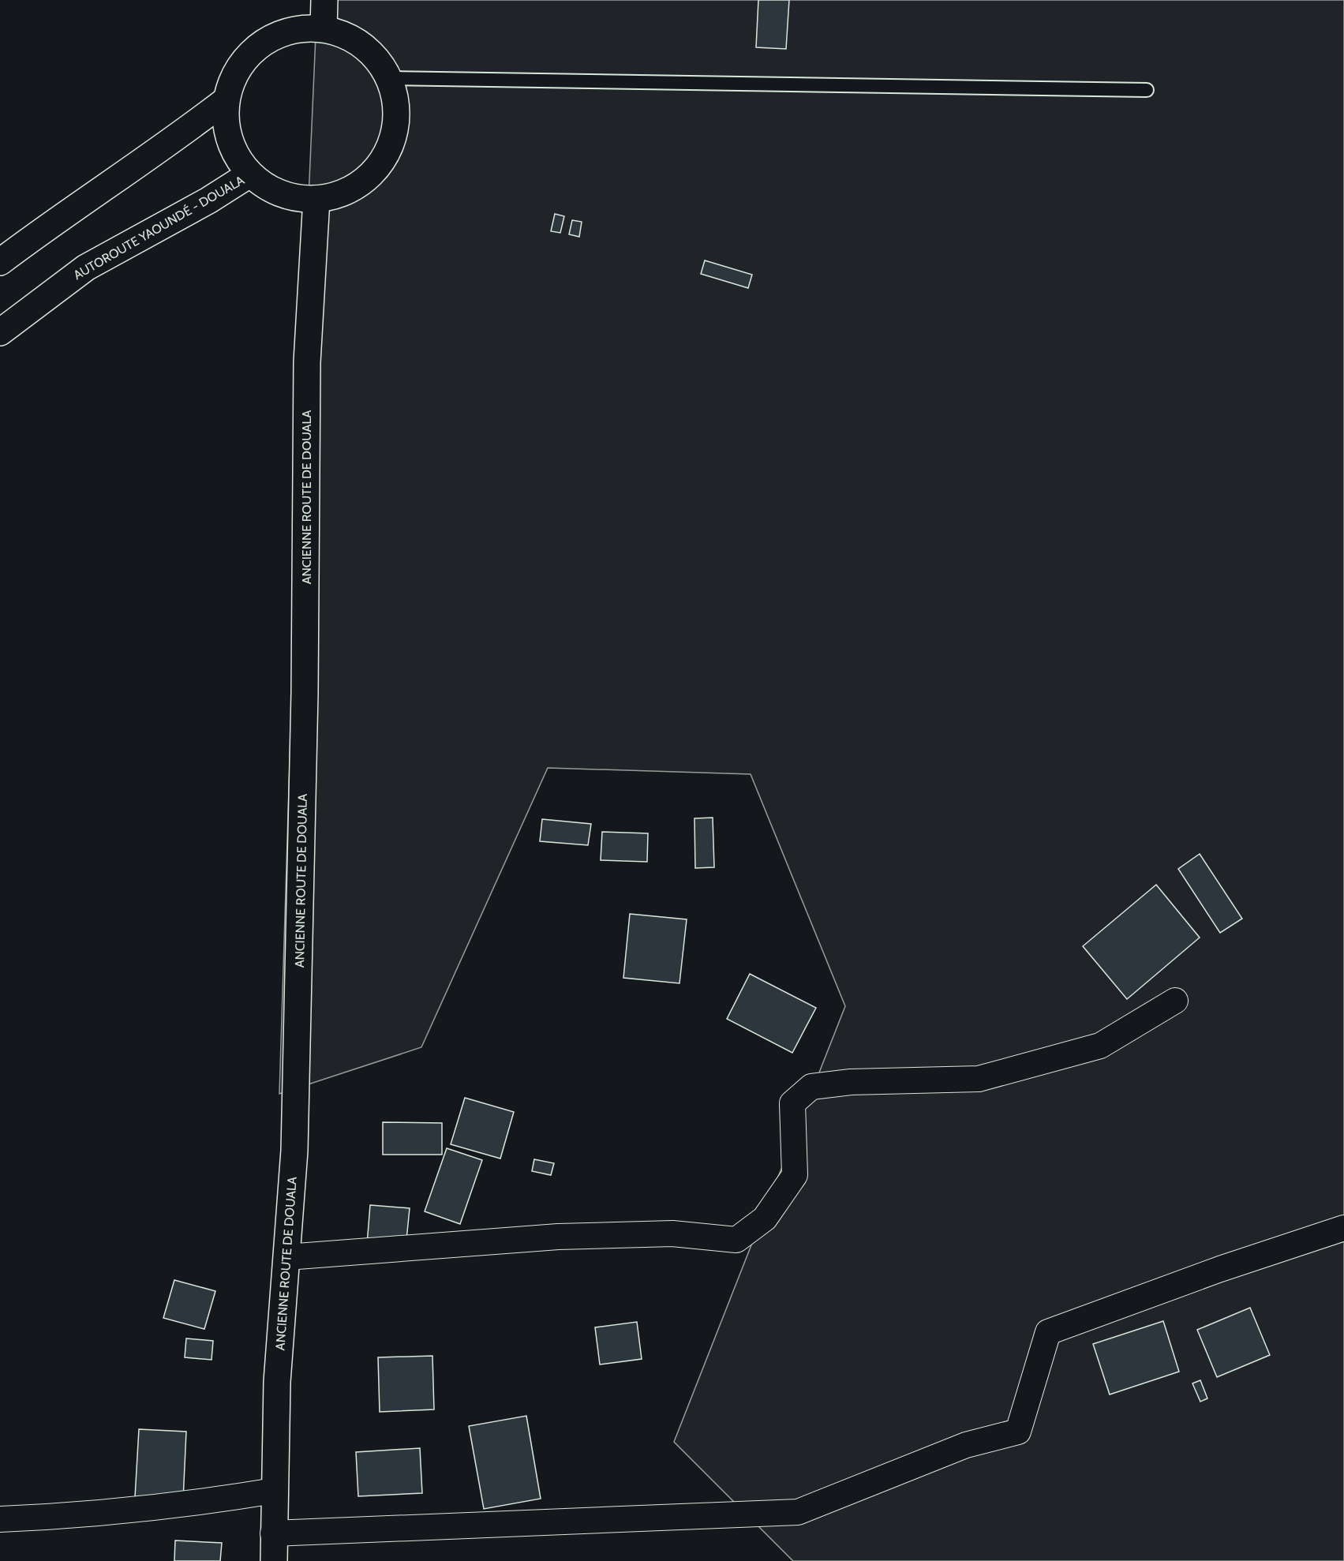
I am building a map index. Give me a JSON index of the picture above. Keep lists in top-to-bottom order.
{
  "streets": {
    "highway": ["AUTOROUTE YAOUNDÉ - DOUALA", "ANCIENNE ROUTE DE DOUALA"]
  }
}
